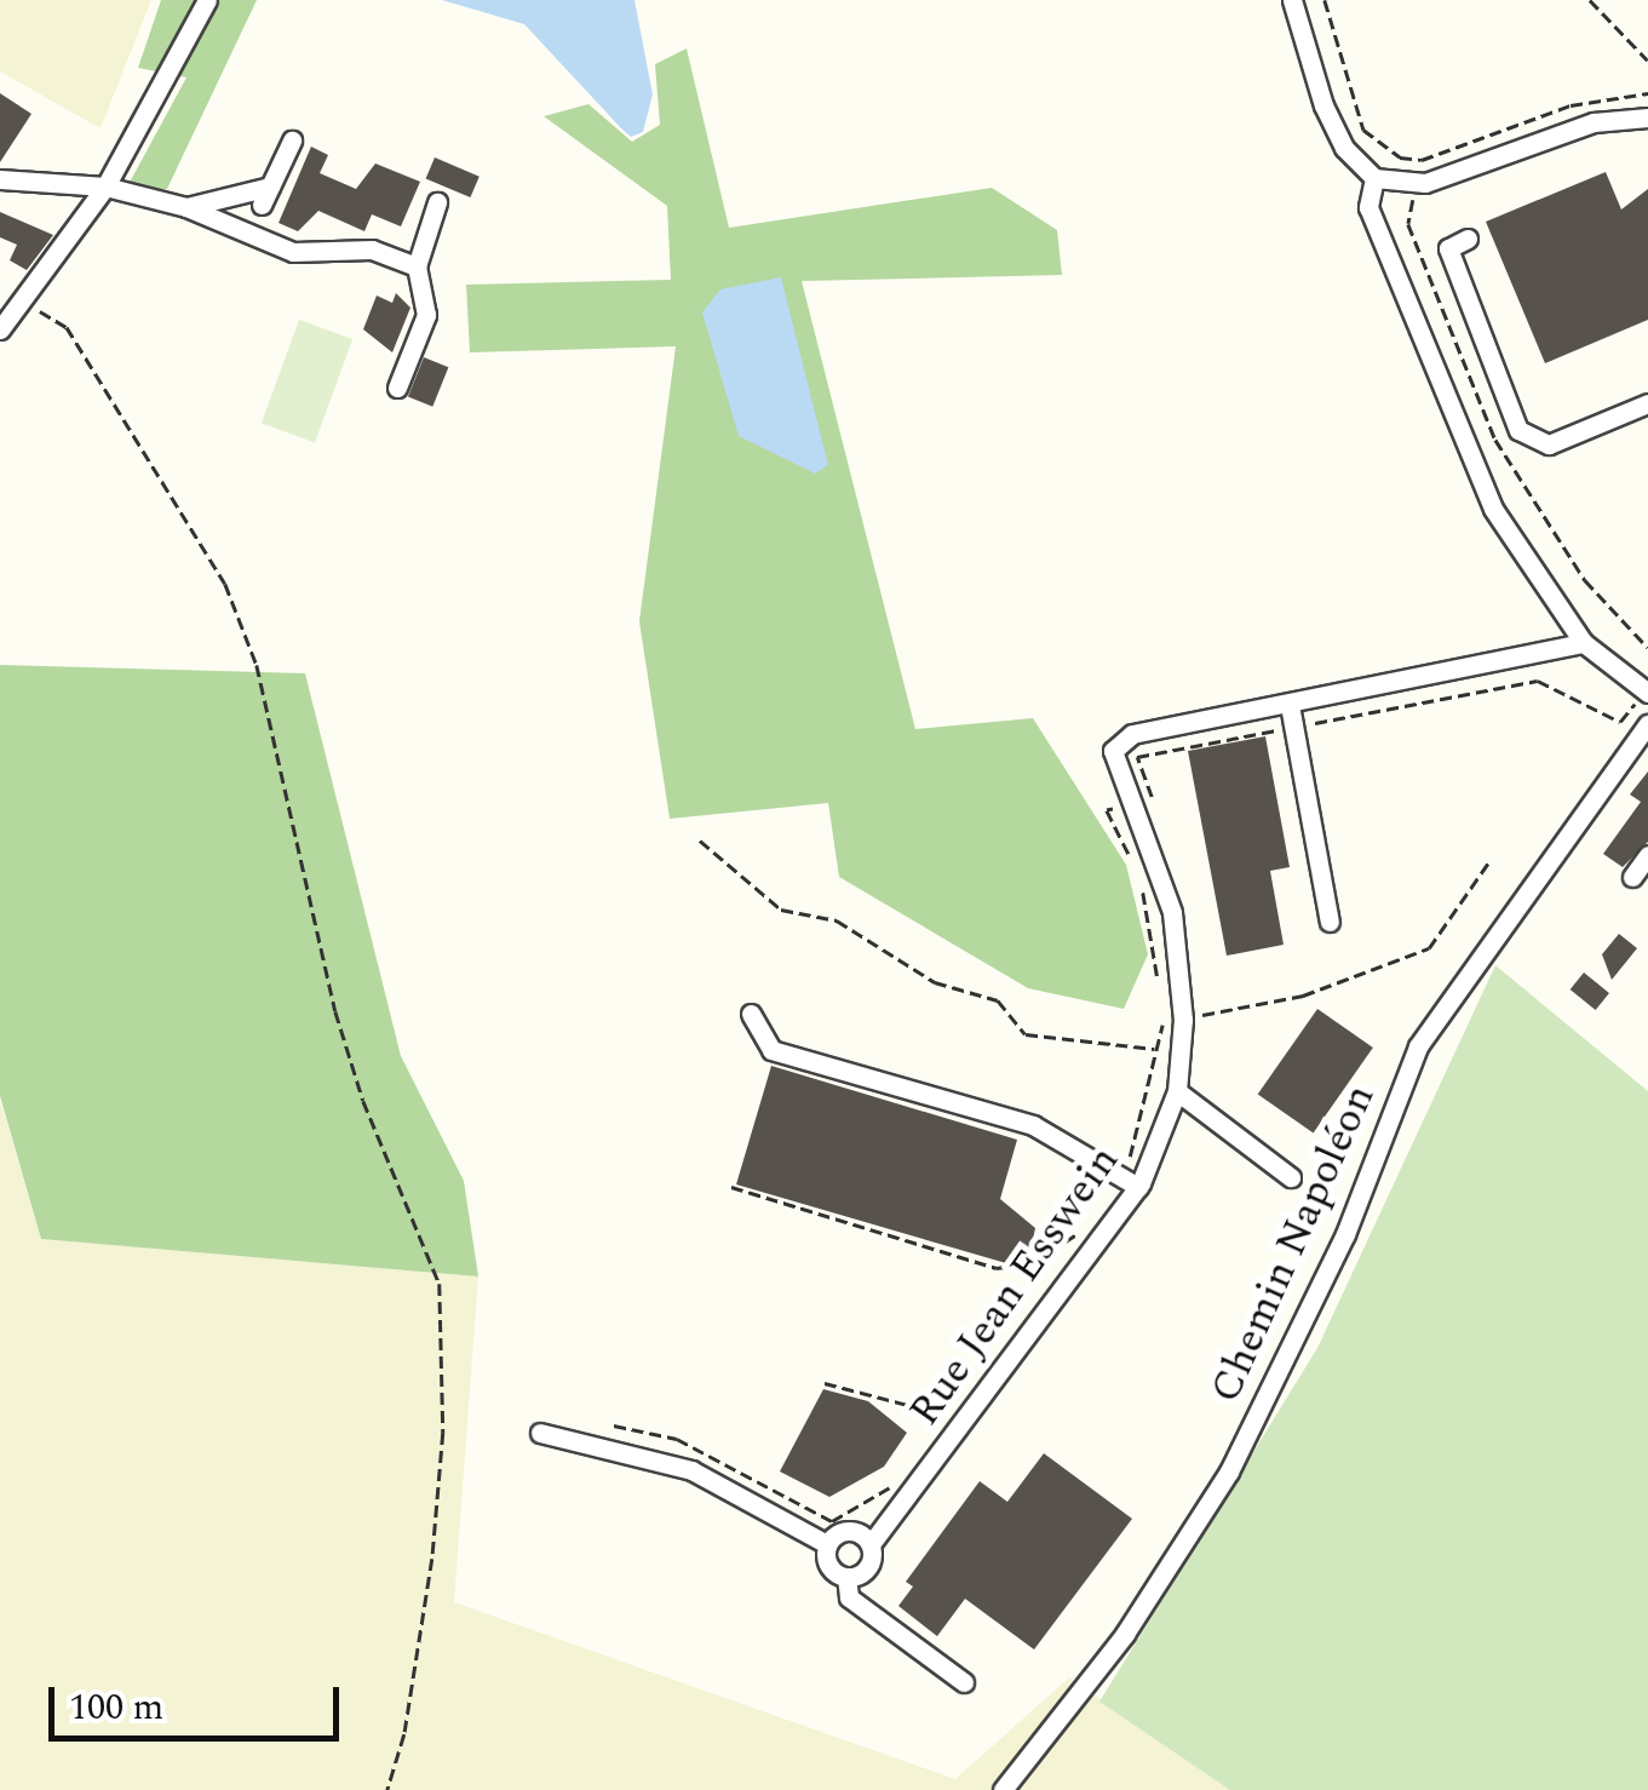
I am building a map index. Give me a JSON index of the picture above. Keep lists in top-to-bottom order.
{
  "streets": {
    "street": ["Chemin Napoléon", "Rue Jean Esswein"]
  },
  "scale_bar": "100 m"
}
